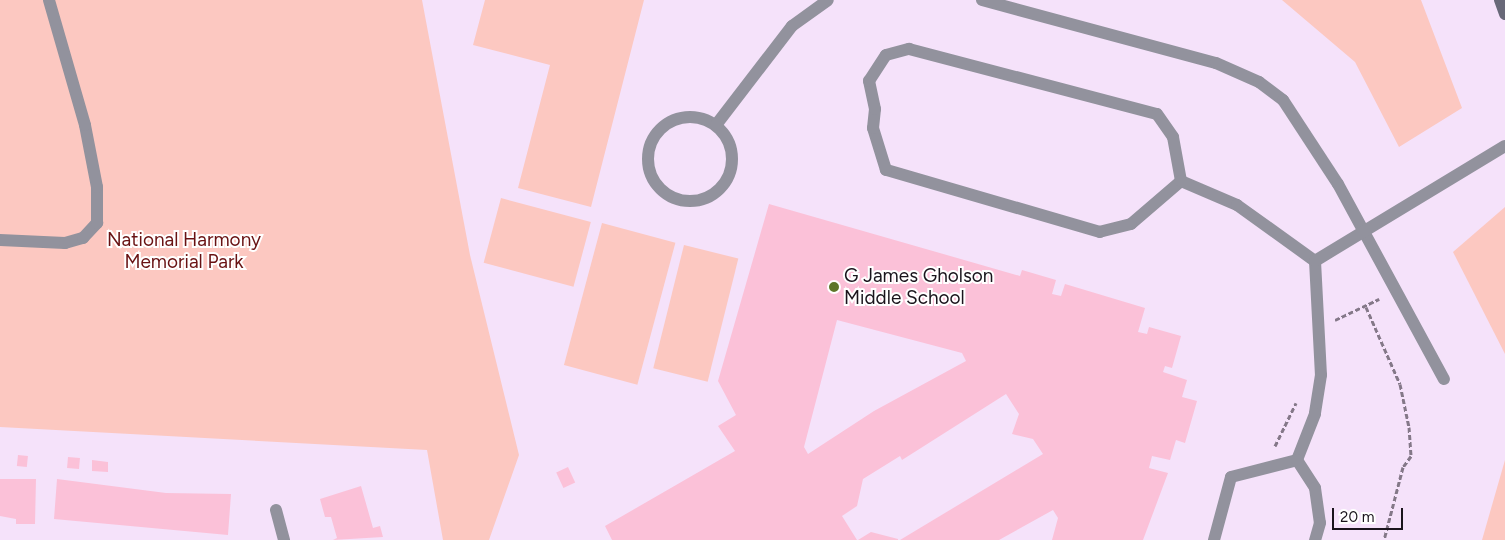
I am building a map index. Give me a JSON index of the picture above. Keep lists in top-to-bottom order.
{
  "parks": ["National Harmony Memorial Park"],
  "places": ["G James Gholson Middle School"],
  "scale_bar": "20 m"
}
